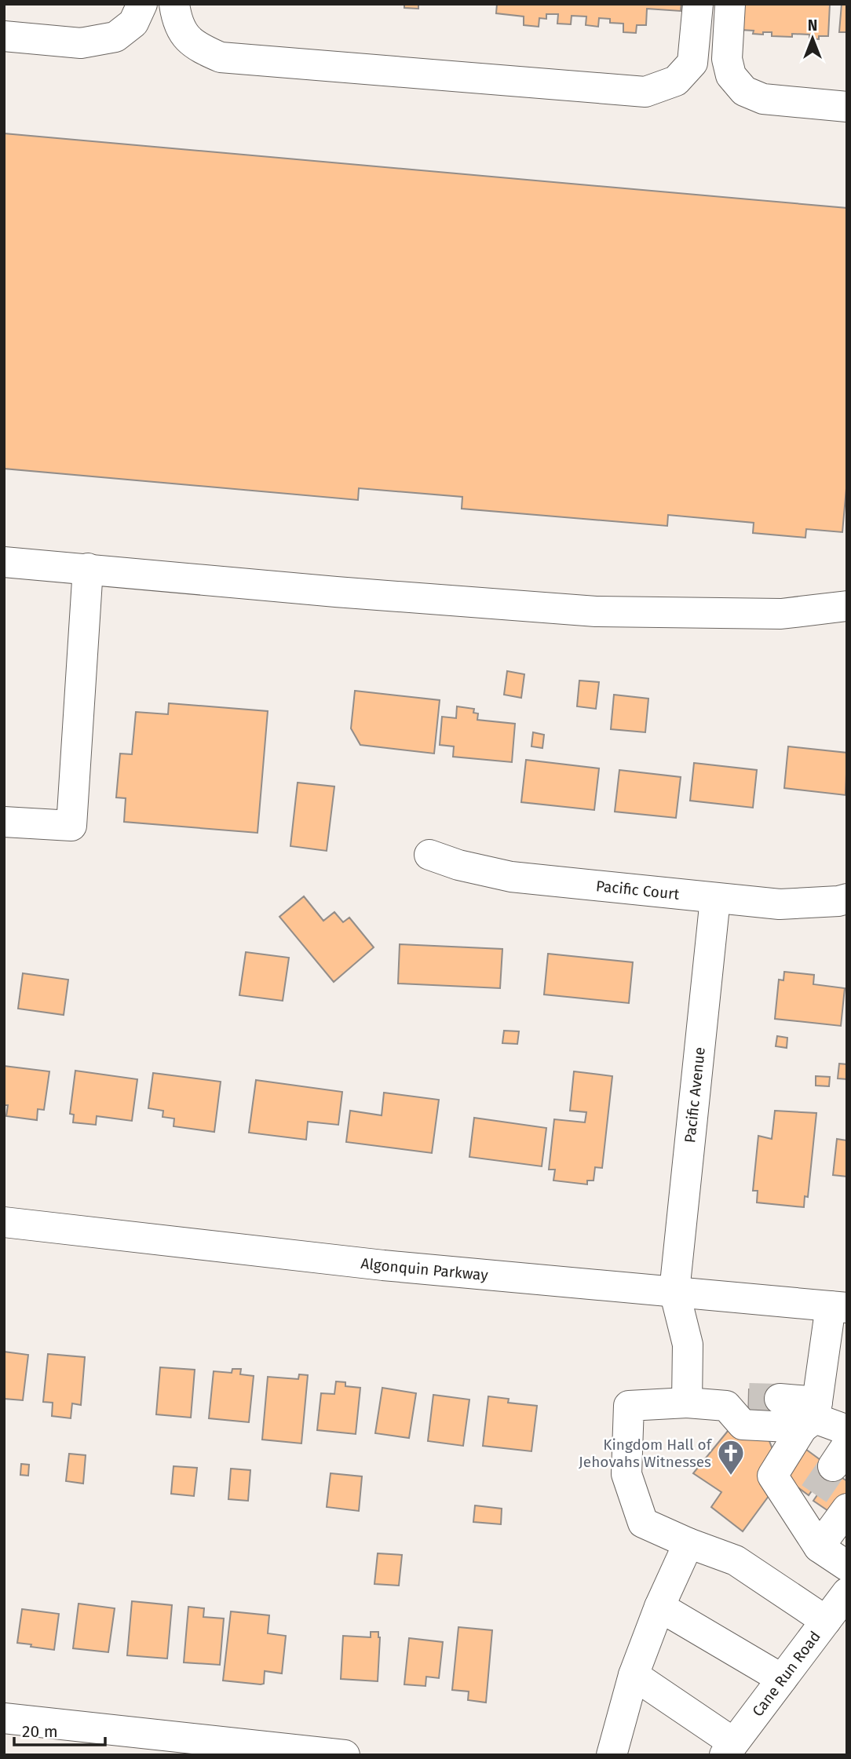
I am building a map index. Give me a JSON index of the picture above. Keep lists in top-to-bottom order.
{
  "streets": {
    "street": [
      "Pacific Court",
      "Pacific Avenue",
      "Algonquin Parkway",
      "Cane Run Road"
    ]
  },
  "crossings": [
    ["Pacific Court", "Pacific Avenue"],
    ["Pacific Avenue", "Algonquin Parkway"]
  ],
  "places": {
    "church": ["Kingdom Hall of Jehovahs Witnesses"]
  },
  "scale_bar": "20 m",
  "north": "top"
}
